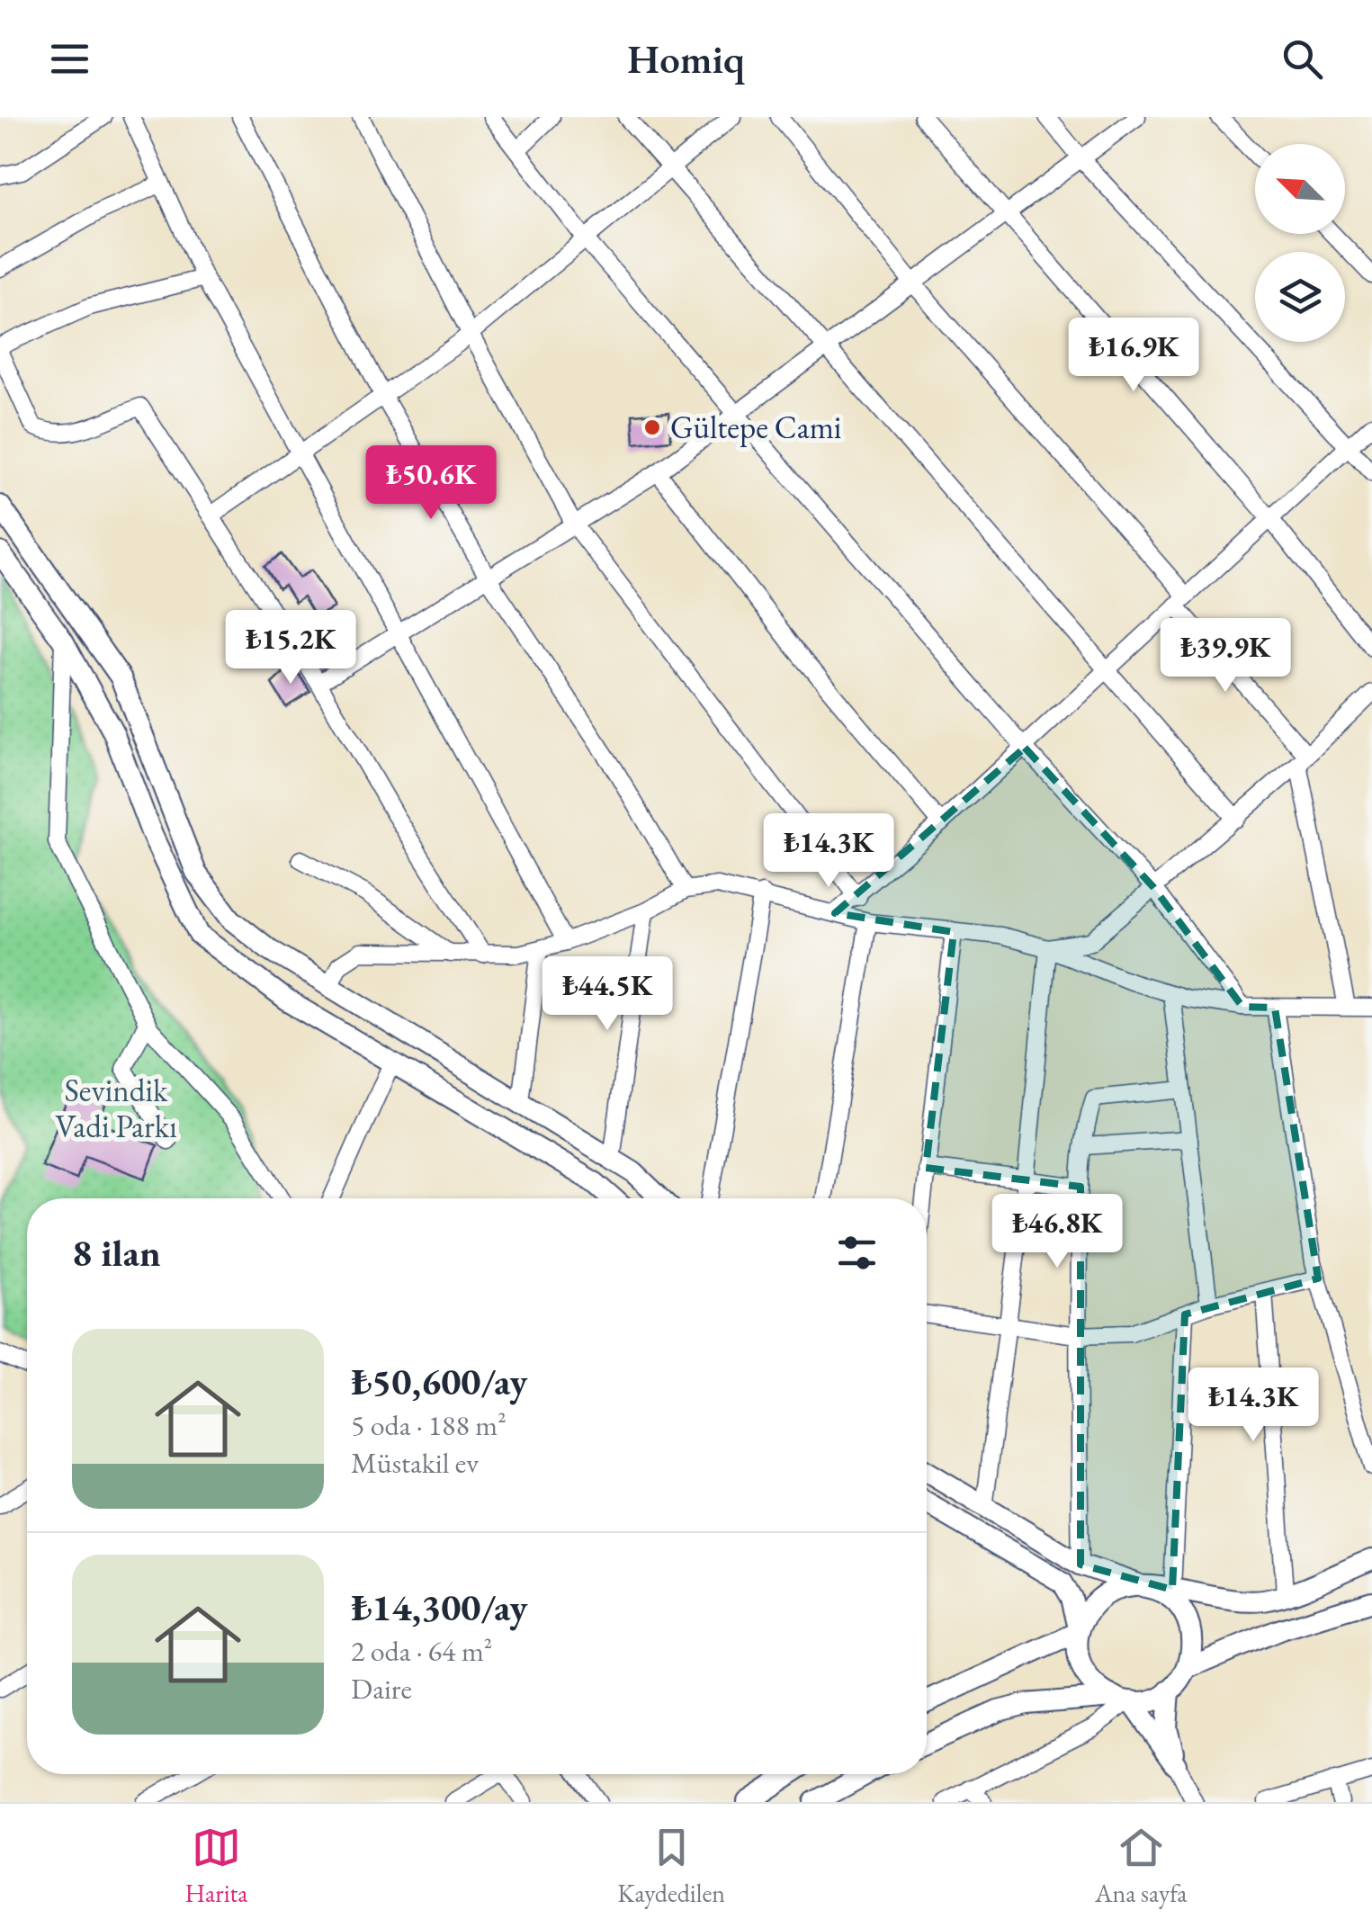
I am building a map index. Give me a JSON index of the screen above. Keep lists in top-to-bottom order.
{
  "parks": ["Sevindik Vadi Parkı"],
  "places": ["Gültepe Cami"],
  "north": "top left",
  "page": {
    "header": "Homiq",
    "price": [
      "₺16.9K",
      "₺50.6K",
      "₺15.2K",
      "₺39.9K",
      "₺14.3K",
      "₺44.5K",
      "₺46.8K",
      "₺14.3K"
    ],
    "heading": "8 ilan",
    "list": [
      {
        "name": "₺50,600/ay",
        "note": "5 oda · 188 m² · Müstakil ev"
      },
      {
        "name": "₺14,300/ay",
        "note": "2 oda · 64 m² · Daire"
      }
    ],
    "tabs": ["Harita", "Kaydedilen", "Ana sayfa"]
  }
}
